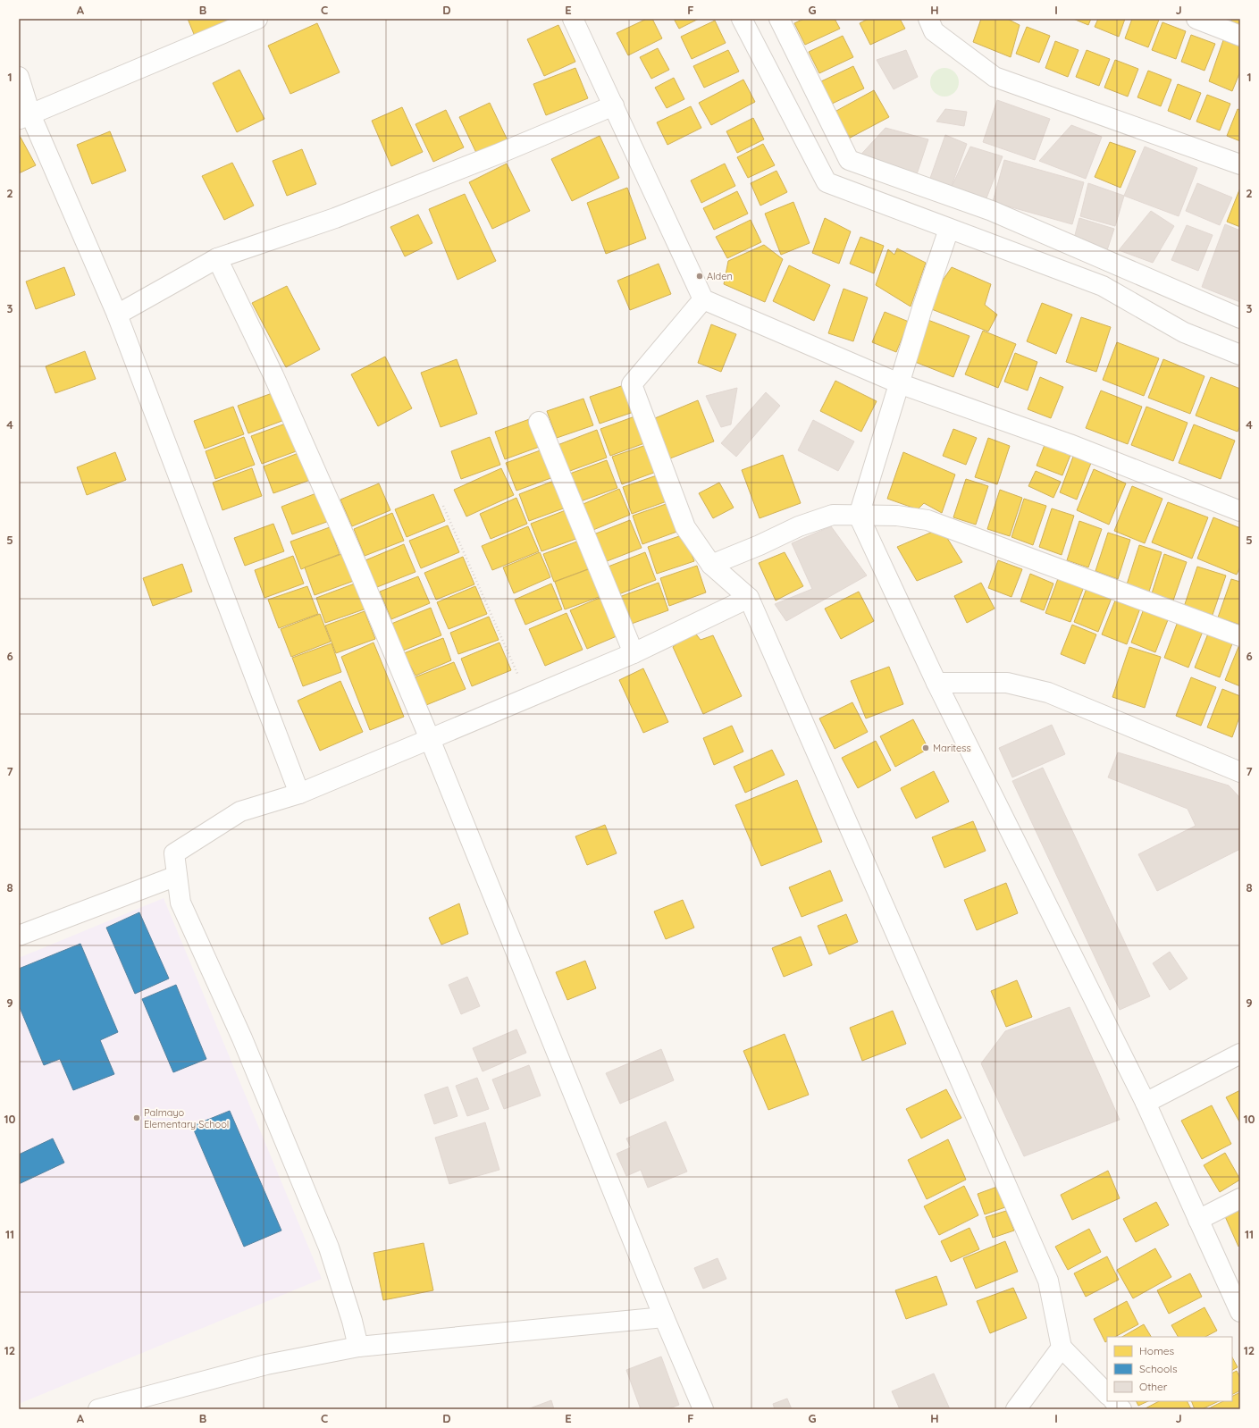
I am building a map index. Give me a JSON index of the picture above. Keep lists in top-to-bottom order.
{
  "places": ["Alden", "Maritess", "Palmayo Elementary School"],
  "legend": ["Homes", "Schools", "Other"],
  "grid": {
    "columns": [
      "A",
      "B",
      "C",
      "D",
      "E",
      "F",
      "G",
      "H",
      "I",
      "J"
    ],
    "rows": [
      "1",
      "2",
      "3",
      "4",
      "5",
      "6",
      "7",
      "8",
      "9",
      "10",
      "11",
      "12"
    ]
  }
}
